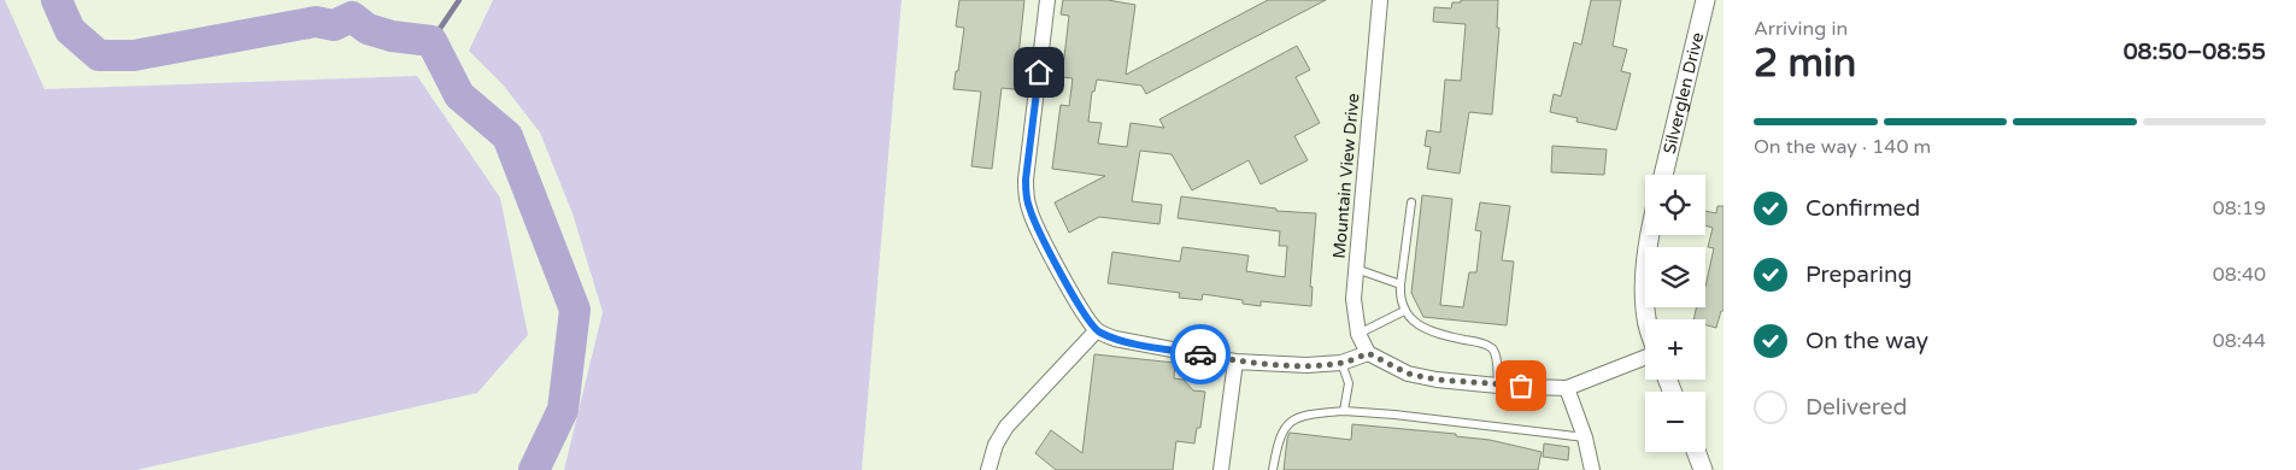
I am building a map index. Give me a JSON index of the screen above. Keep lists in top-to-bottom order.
{
  "streets": {
    "street": ["Silverglen Drive", "Mountain View Drive"]
  },
  "page": {
    "heading": ["2 min", "Arriving in", "08:50–08:55"],
    "bar": "On the way · 140 m",
    "map_buttons": ["+", "−"],
    "list": [
      ["Confirmed", "08:19"],
      ["Preparing", "08:40"],
      ["On the way", "08:44"],
      "Delivered"
    ]
  }
}
